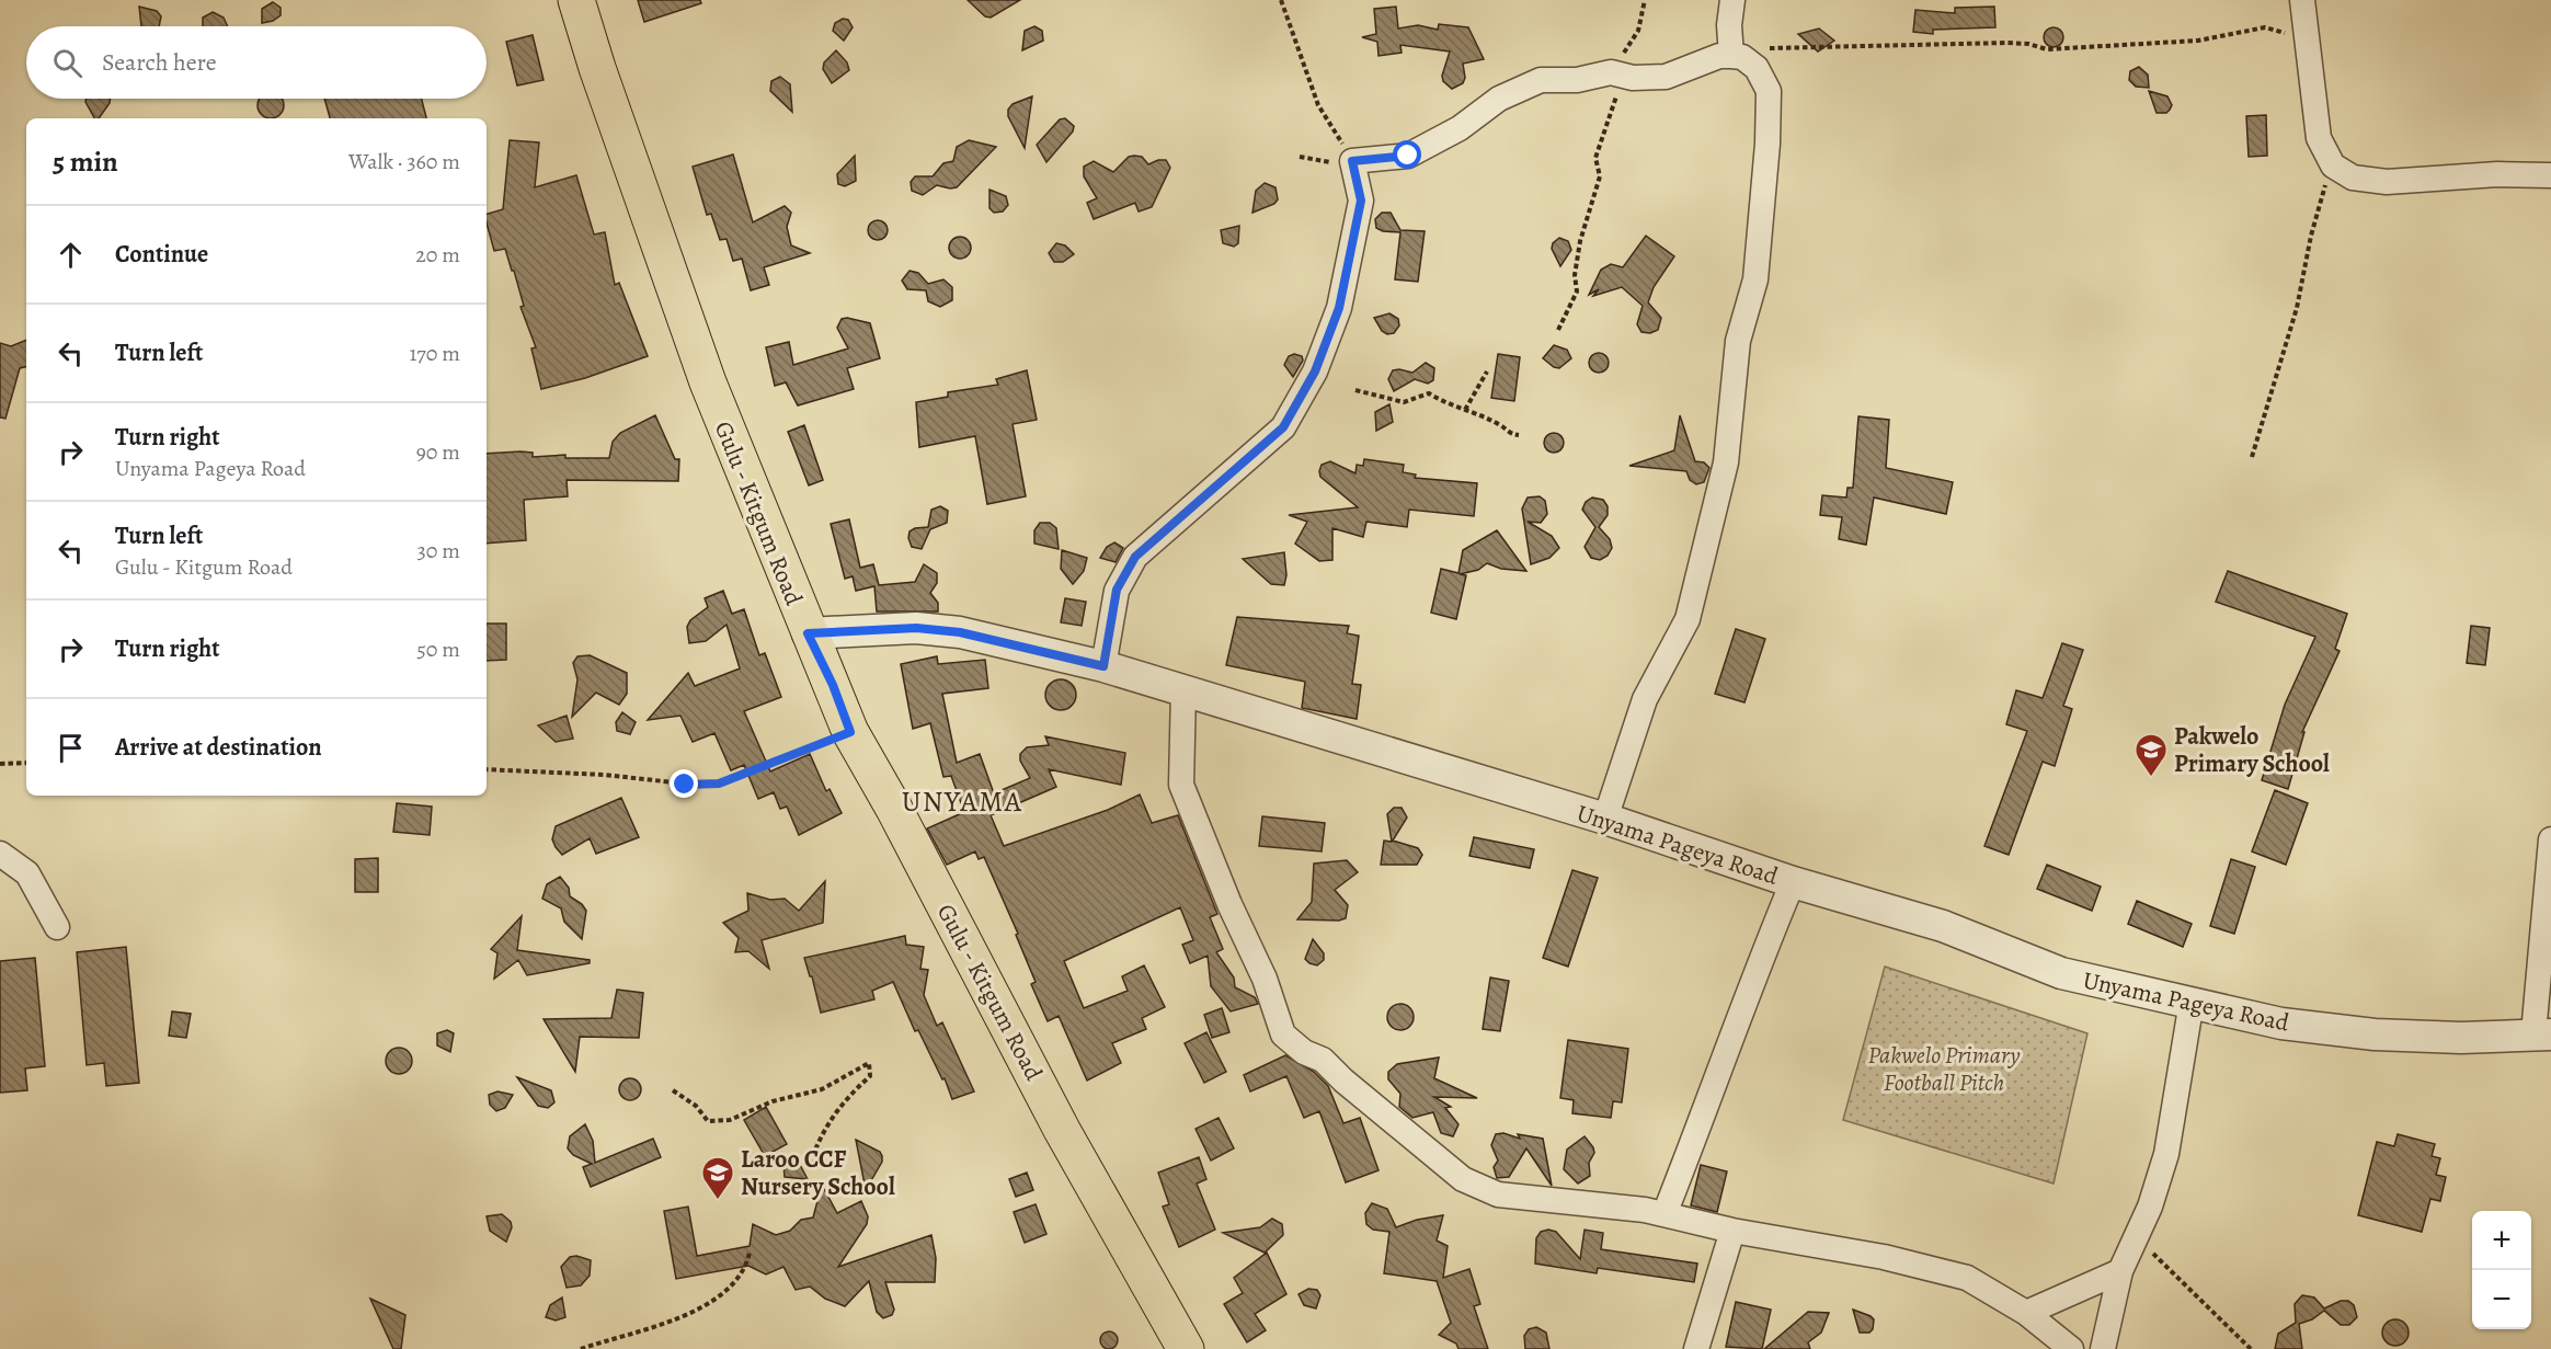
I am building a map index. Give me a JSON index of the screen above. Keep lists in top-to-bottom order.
{
  "streets": {
    "main road": ["Gulu - Kitgum Road"],
    "street": ["Unyama Pageya Road"]
  },
  "crossings": [
    ["Gulu - Kitgum Road", "Unyama Pageya Road"]
  ],
  "districts": ["UNYAMA"],
  "parks": ["Pakwelo Primary Football Pitch"],
  "places": {
    "school or university": ["Pakwelo Primary School", "Laroo CCF Nursery School"]
  },
  "page": {
    "search": "Search here",
    "heading": ["5 min", "Walk · 360 m"],
    "list": [
      ["Continue", "20 m"],
      ["Turn left", "170 m"],
      ["Turn right", "Unyama Pageya Road", "90 m"],
      ["Turn left", "Gulu - Kitgum Road", "30 m"],
      ["Turn right", "50 m"],
      "Arrive at destination"
    ],
    "map_buttons": ["+", "−"]
  }
}
